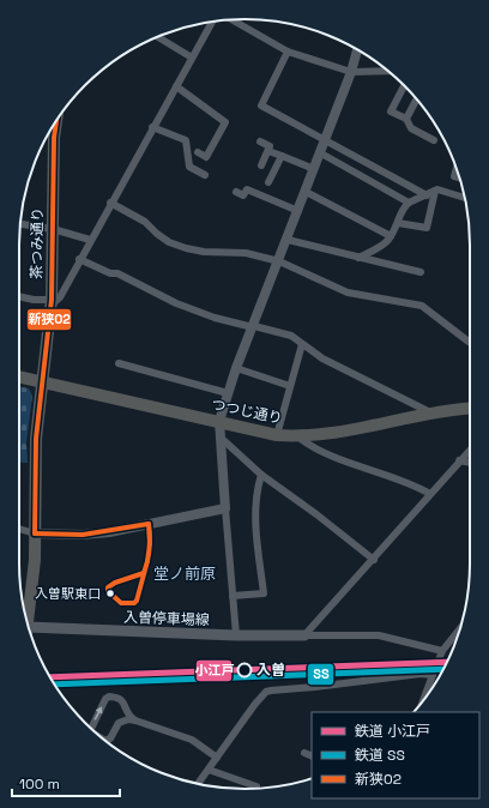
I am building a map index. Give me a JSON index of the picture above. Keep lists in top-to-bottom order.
{
  "streets": {
    "main road": ["茶つみ通り", "つつじ通り", "入曽停車場線"]
  },
  "crossings": [
    ["茶つみ通り", "つつじ通り"]
  ],
  "districts": ["堂ノ前原"],
  "places": ["入曽駅東口", "入曽"],
  "lines": ["transit line 新狭02", "rail line 小江戸", "rail line SS"],
  "legend": ["鉄道 小江戸", "鉄道 SS", "新狭02"],
  "scale_bar": "100 m"
}
